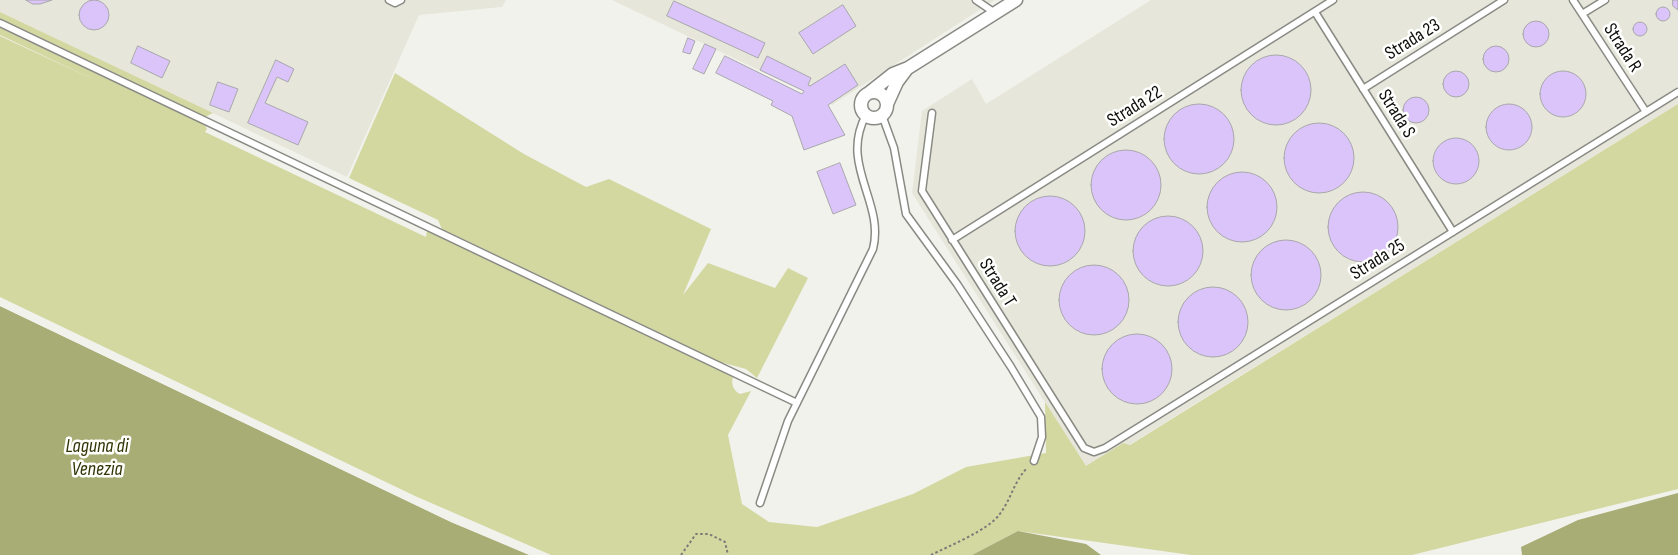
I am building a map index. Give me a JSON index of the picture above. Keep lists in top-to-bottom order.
{
  "streets": {
    "lane": [
      "Strada 23",
      "Strada R",
      "Strada 22",
      "Strada S",
      "Strada 25",
      "Strada T"
    ]
  },
  "crossings": [
    ["Strada 23", "Strada S"],
    ["Strada R", "Strada 25"],
    ["Strada 22", "Strada S"],
    ["Strada 22", "Strada T"],
    ["Strada S", "Strada 25"],
    ["Strada 25", "Strada T"]
  ],
  "water": ["Laguna di Venezia"]
}
